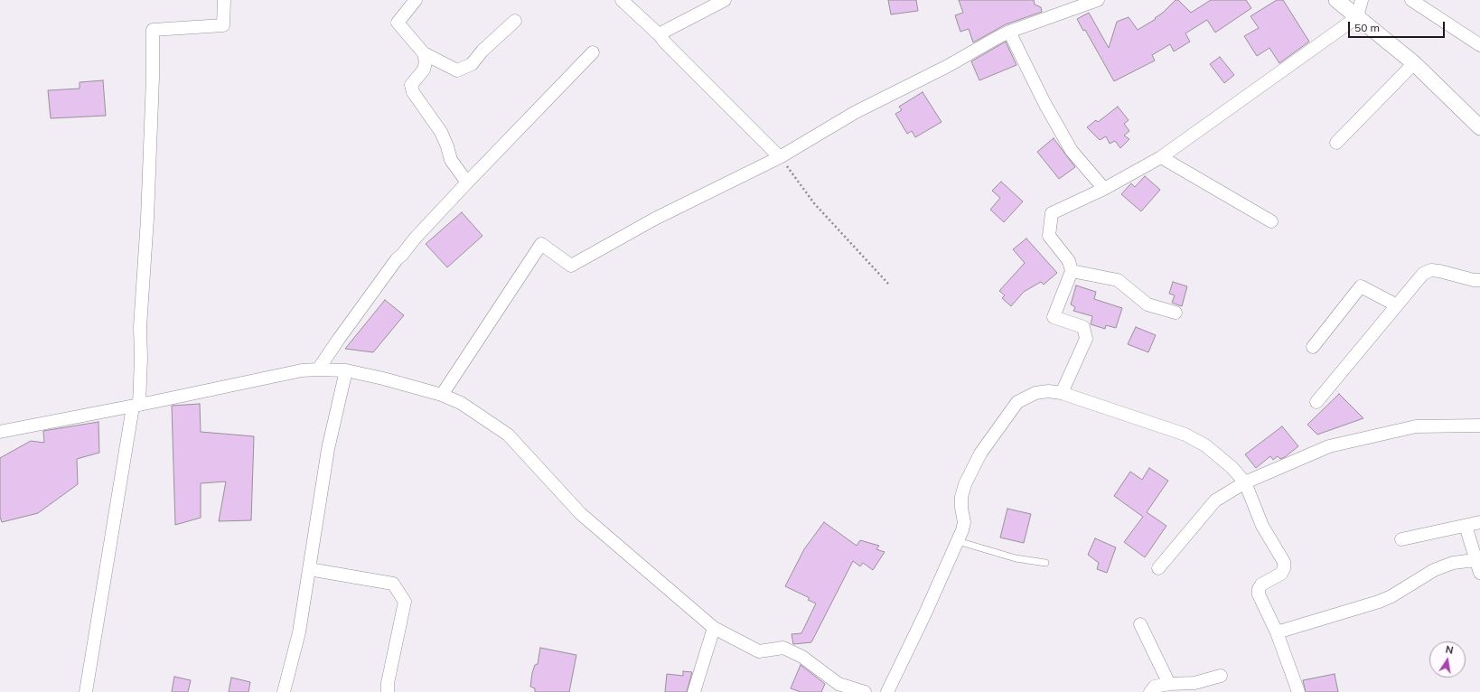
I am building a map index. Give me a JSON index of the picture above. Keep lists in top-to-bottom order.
{
  "scale_bar": "50 m",
  "north": "top"
}
